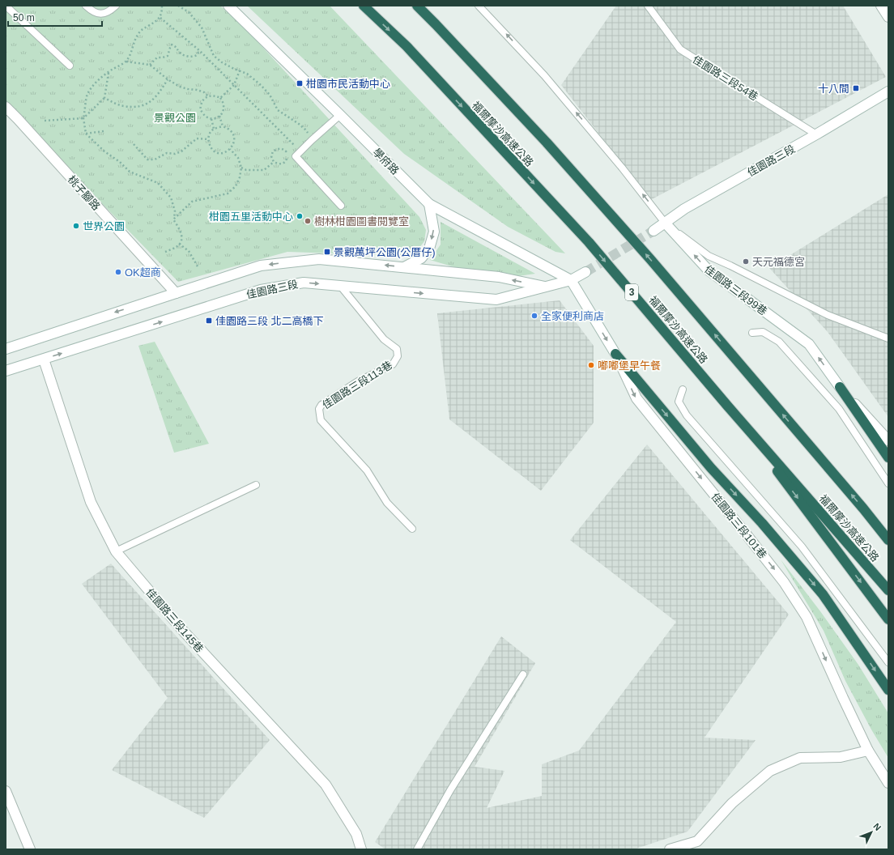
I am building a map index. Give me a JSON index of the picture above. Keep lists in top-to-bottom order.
{
  "streets": {
    "highway": ["福爾摩沙高速公路", "3"],
    "street": [
      "佳園路三段",
      "學府路",
      "桃子腳路",
      "佳園路三段99巷",
      "佳園路三段101巷",
      "佳園路三段145巷"
    ],
    "lane": ["佳園路三段54巷", "佳園路三段113巷"]
  },
  "crossings": [
    ["佳園路三段54巷", "佳園路三段"],
    ["佳園路三段", "學府路"],
    ["佳園路三段", "桃子腳路"],
    ["佳園路三段", "佳園路三段99巷"],
    ["佳園路三段", "佳園路三段113巷"],
    ["佳園路三段", "佳園路三段101巷"],
    ["佳園路三段", "佳園路三段145巷"],
    ["學府路", "佳園路三段101巷"]
  ],
  "one_way": ["佳園路三段101巷"],
  "parks": ["景觀公園"],
  "places": {
    "transit": [
      "柑園市民活動中心",
      "十八間",
      "景觀萬坪公園(公厝仔)",
      "佳園路三段 北二高橋下"
    ],
    "other": [
      "柑園五里活動中心",
      "樹林柑園圖書閱覽室",
      "世界公園",
      "天元福德宮",
      "OK超商",
      "全家便利商店",
      "嘟嘟堡早午餐"
    ]
  },
  "scale_bar": "50 m",
  "north": "top right"
}
